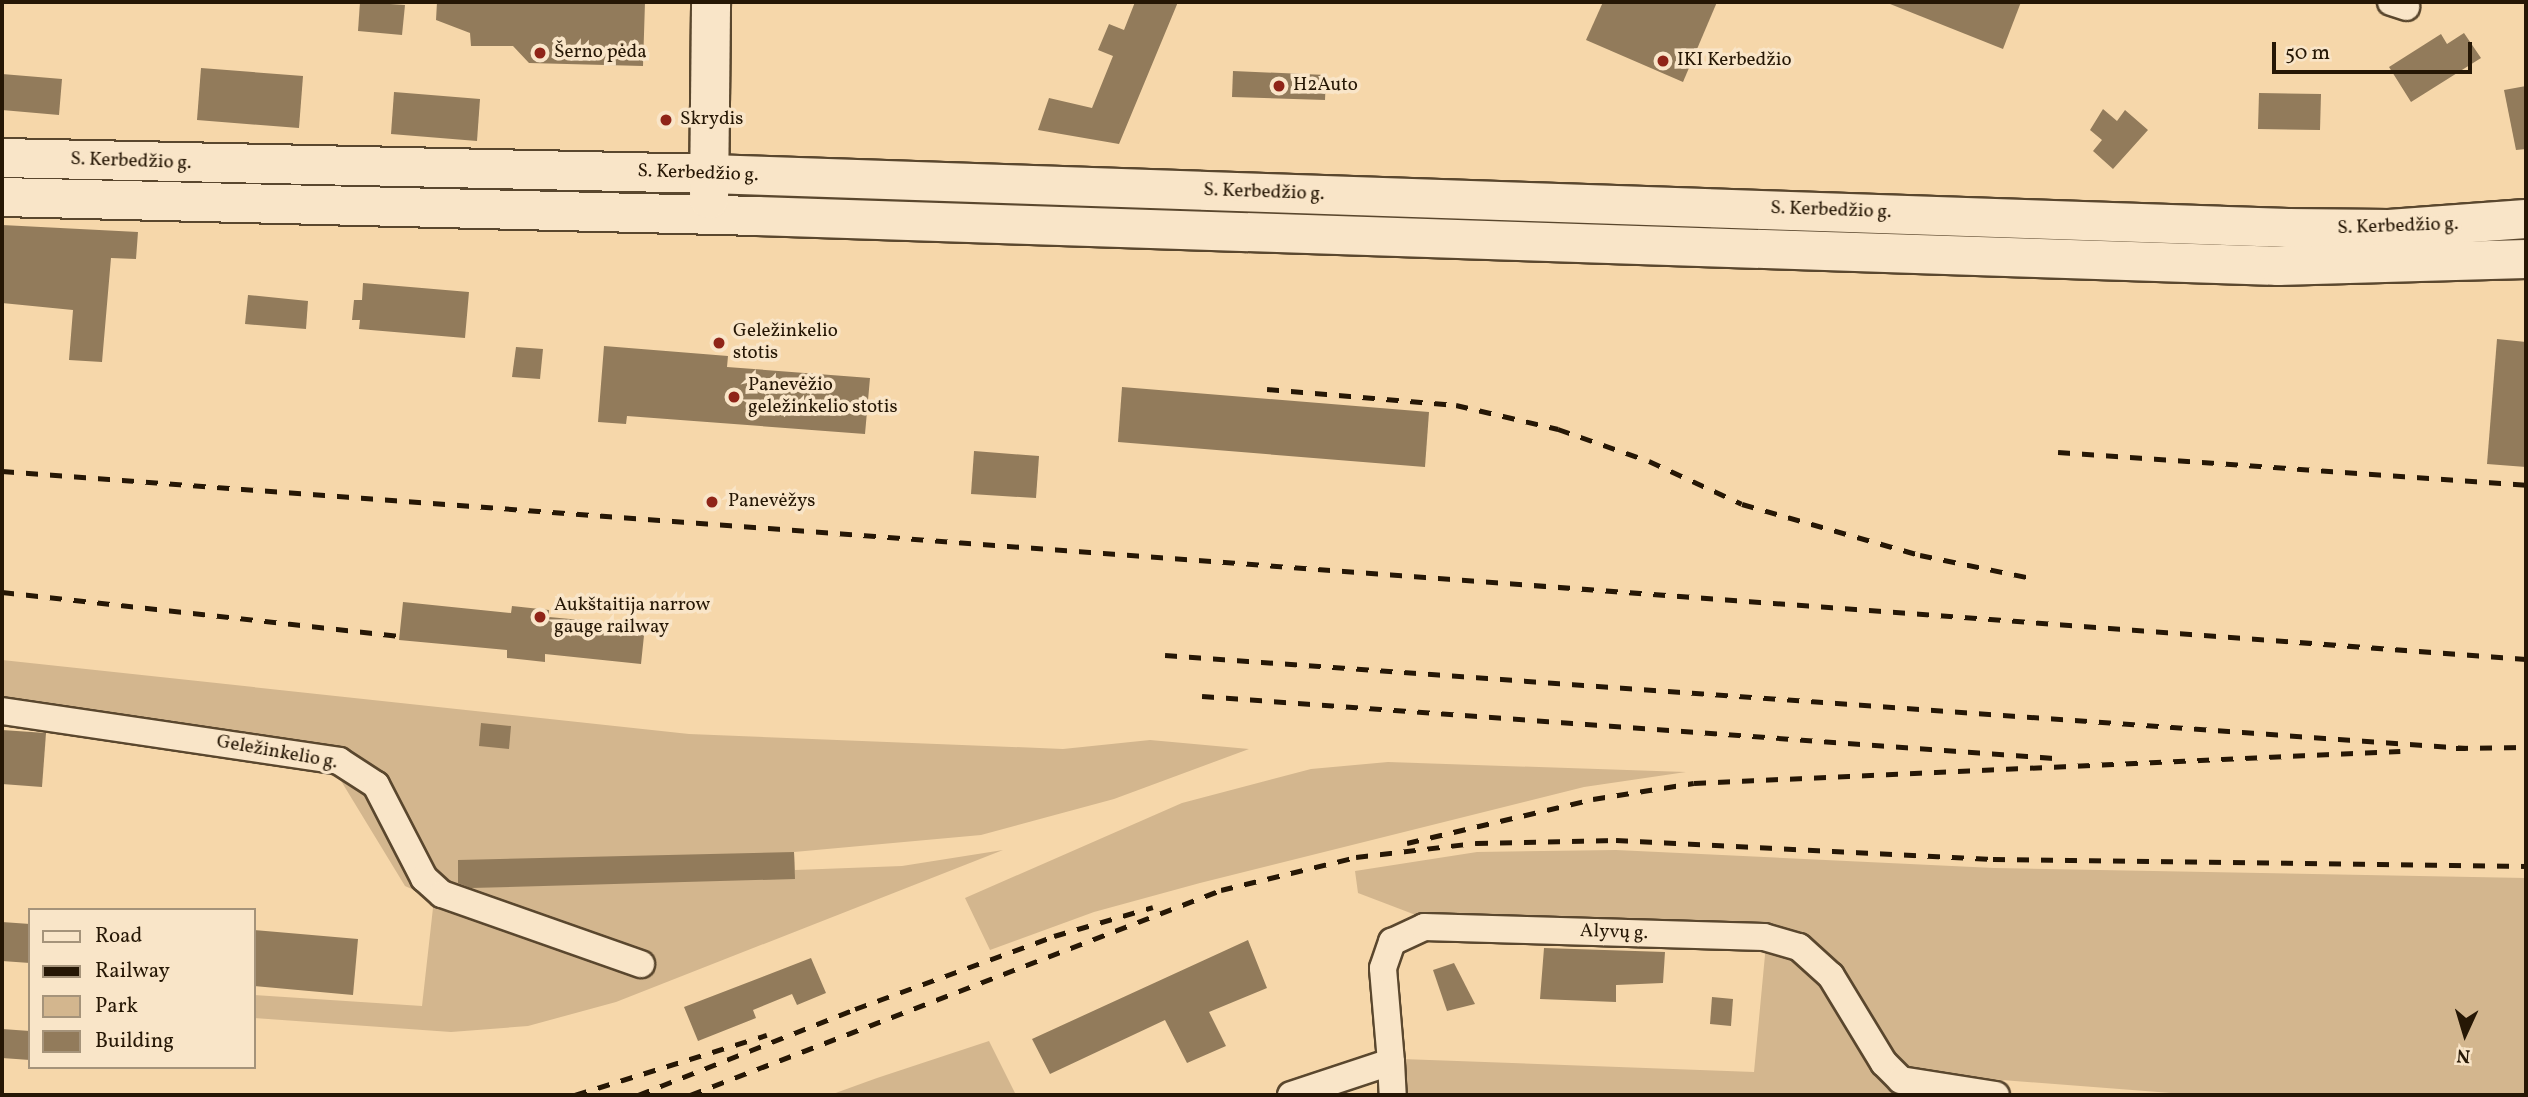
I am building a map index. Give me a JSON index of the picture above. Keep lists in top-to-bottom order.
{
  "streets": {
    "main road": ["S. Kerbedžio g."],
    "street": ["Geležinkelio g.", "Alyvų g."]
  },
  "places": [
    "Šerno pėda",
    "IKI Kerbedžio",
    "H2Auto",
    "Skrydis",
    "Geležinkelio stotis",
    "Panevėžio geležinkelio stotis",
    "Panevėžys",
    "Aukštaitija narrow gauge railway"
  ],
  "legend": [
    "Road",
    "Railway",
    "Park",
    "Building"
  ],
  "scale_bar": "50 m",
  "north": "bottom"
}
